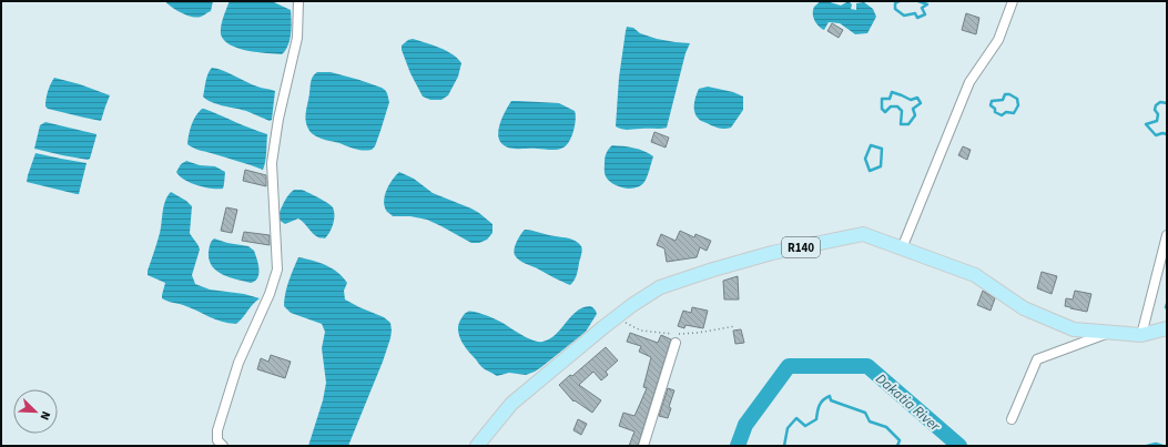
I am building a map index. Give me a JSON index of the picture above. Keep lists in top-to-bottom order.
{
  "streets": {
    "main road": ["R140"]
  },
  "water": ["Dakatia River"],
  "north": "bottom right"
}
